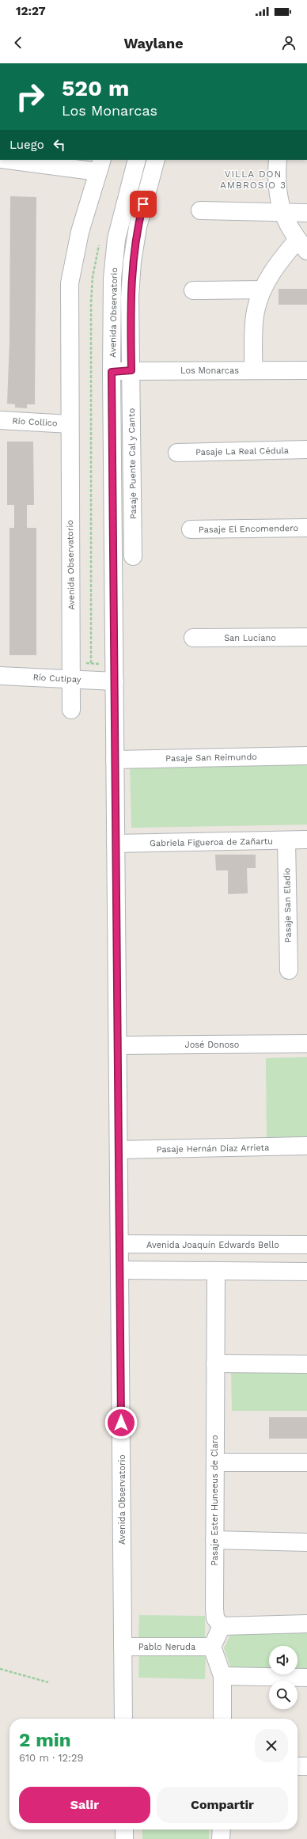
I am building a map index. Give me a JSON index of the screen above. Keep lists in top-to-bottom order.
{
  "streets": {
    "street": [
      "Avenida Observatorio",
      "Los Monarcas",
      "Río Collico",
      "Pasaje La Real Cédula",
      "Pasaje Puente Cal y Canto",
      "Pasaje El Encomendero",
      "San Luciano",
      "Río Cutipay",
      "Pasaje San Reimundo",
      "Gabriela Figueroa de Zañartu",
      "Pasaje San Eladio",
      "José Donoso",
      "Pasaje Hernán Díaz Arrieta",
      "Avenida Joaquín Edwards Bello",
      "Pasaje Ester Huneeus de Claro",
      "Pablo Neruda"
    ]
  },
  "crossings": [
    ["Avenida Observatorio", "Los Monarcas"],
    ["Avenida Observatorio", "Río Collico"],
    ["Avenida Observatorio", "Río Cutipay"],
    ["Avenida Observatorio", "Pasaje San Reimundo"],
    ["Avenida Observatorio", "Gabriela Figueroa de Zañartu"],
    ["Avenida Observatorio", "José Donoso"],
    ["Avenida Observatorio", "Pasaje Hernán Díaz Arrieta"],
    ["Avenida Observatorio", "Avenida Joaquín Edwards Bello"],
    ["Avenida Observatorio", "Pablo Neruda"],
    ["Los Monarcas", "Pasaje Puente Cal y Canto"],
    ["Gabriela Figueroa de Zañartu", "Pasaje San Eladio"]
  ],
  "districts": ["VILLA DON AMBROSIO 3"],
  "page": {
    "status": "12:27",
    "header": "Waylane",
    "turn": ["520 m", "Los Monarcas"],
    "then": "Luego",
    "heading": ["2 min", "610 m · 12:29"],
    "buttons": ["Salir", "Compartir"]
  }
}
